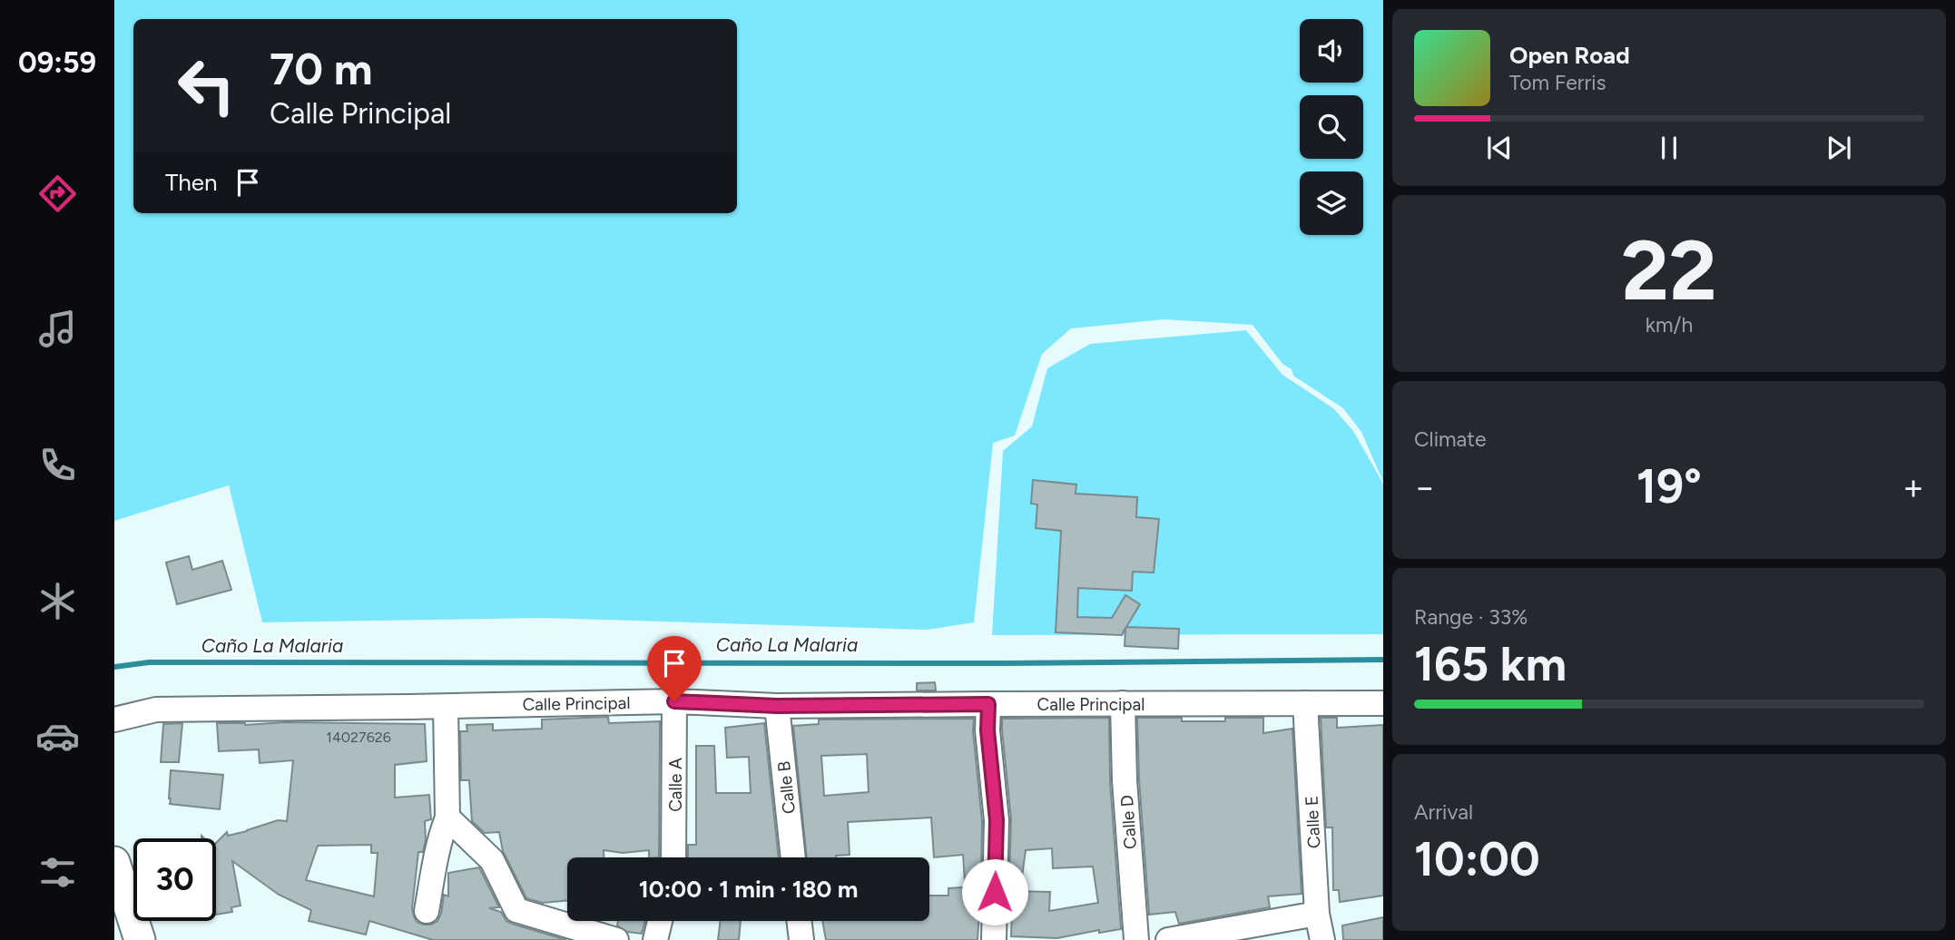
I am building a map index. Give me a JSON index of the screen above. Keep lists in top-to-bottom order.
{
  "streets": {
    "street": [
      "Calle Principal",
      "Calle A",
      "Calle B",
      "Calle D",
      "Calle E"
    ]
  },
  "crossings": [
    ["Calle Principal", "Calle A"],
    ["Calle Principal", "Calle B"],
    ["Calle Principal", "Calle D"],
    ["Calle Principal", "Calle E"]
  ],
  "water": ["Caño La Malaria"],
  "house_numbers": ["14027626"],
  "page": {
    "tabs": "09:59",
    "turn": ["70 m", "Calle Principal"],
    "song": ["Open Road", "Tom Ferris"],
    "then": "Then",
    "tile": [
      ["22", "km/h"],
      "Climate",
      ["Range · 33%", "165 km"],
      ["Arrival", "10:00"]
    ],
    "heat": ["−", "19°", "+"],
    "limit": "30",
    "trip": "10:00 · 1 min · 180 m"
  }
}
